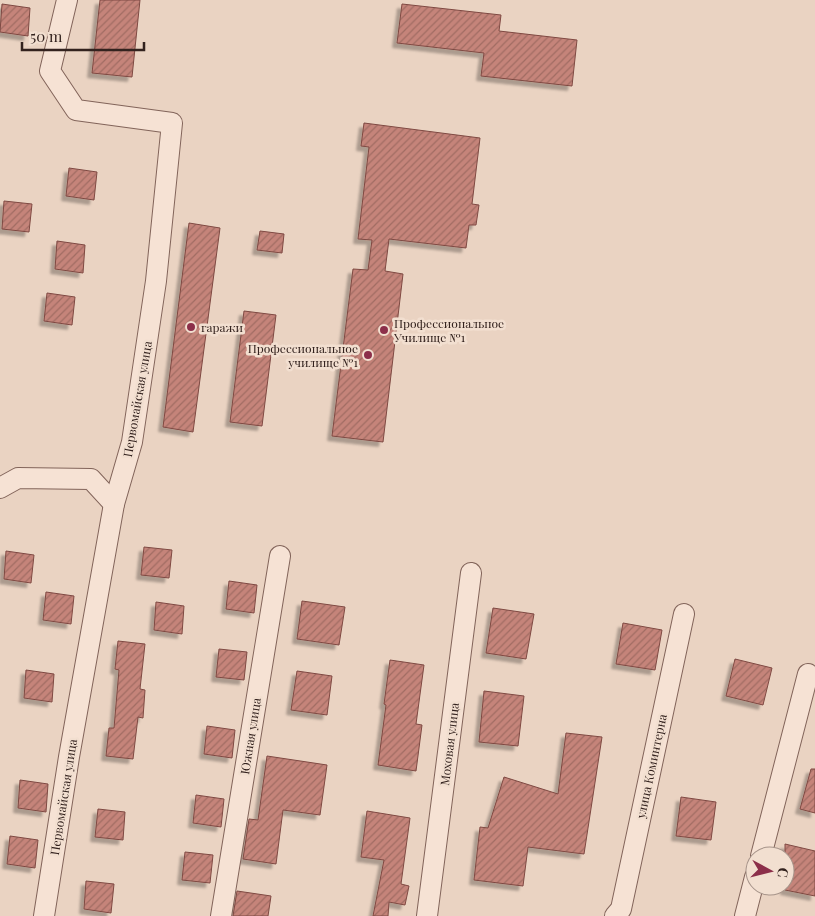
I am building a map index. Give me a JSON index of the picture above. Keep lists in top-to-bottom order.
{
  "streets": {
    "street": [
      "Первомайская улица",
      "Южная улица",
      "Моховая улица",
      "улица Коминтерна"
    ]
  },
  "places": ["гаражи", "Профессиональное Училище №1", "Профессиональное училище №1"],
  "scale_bar": "50 m",
  "north": "right"
}
